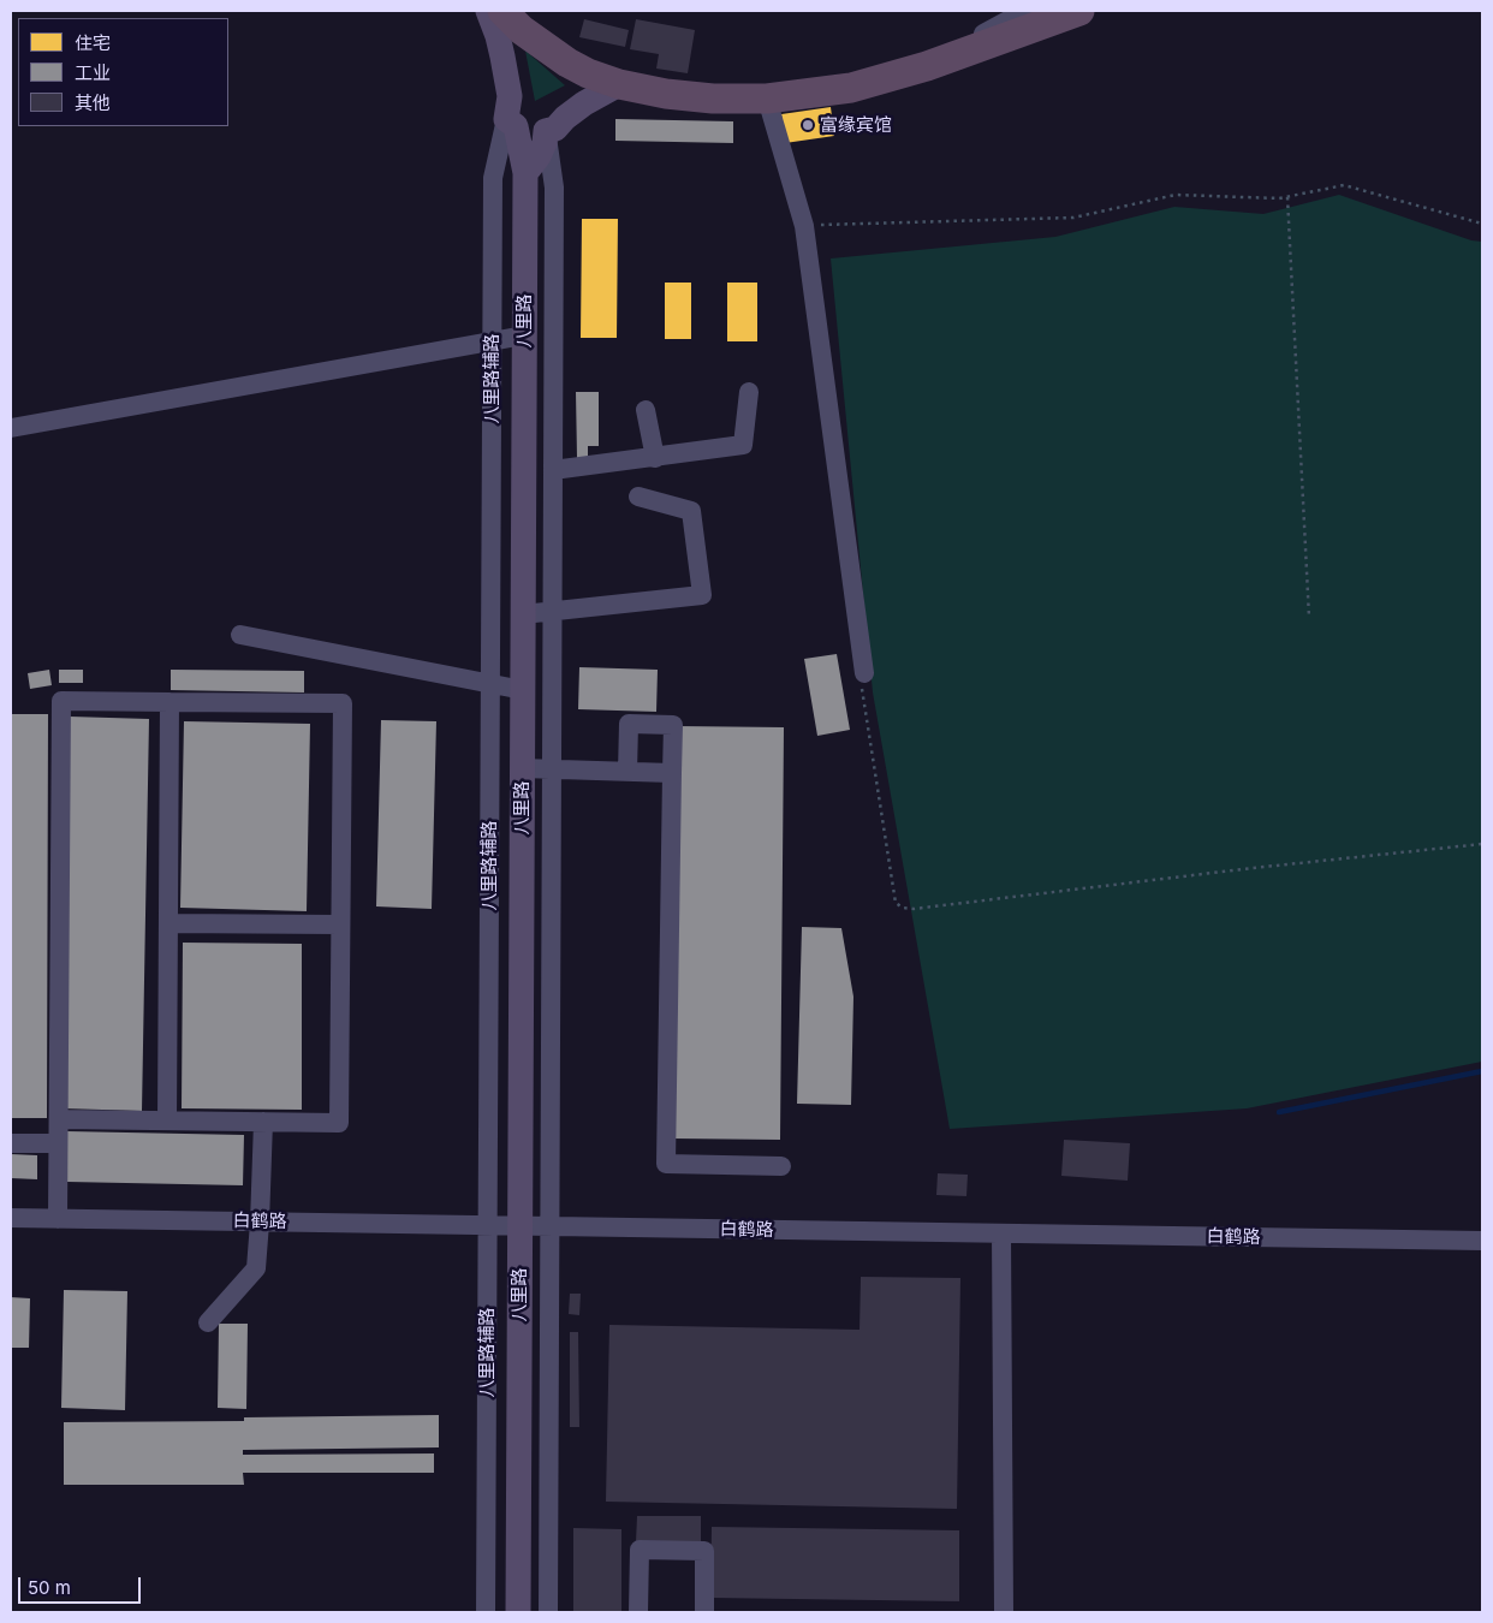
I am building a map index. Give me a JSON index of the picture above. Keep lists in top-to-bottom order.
{
  "streets": {
    "main road": ["八里路"],
    "street": ["八里路辅路", "白鹤路"]
  },
  "crossings": [
    ["八里路", "八里路辅路"],
    ["八里路", "白鹤路"],
    ["八里路辅路", "白鹤路"]
  ],
  "places": ["富缘宾馆"],
  "legend": ["住宅", "工业", "其他"],
  "scale_bar": "50 m"
}
